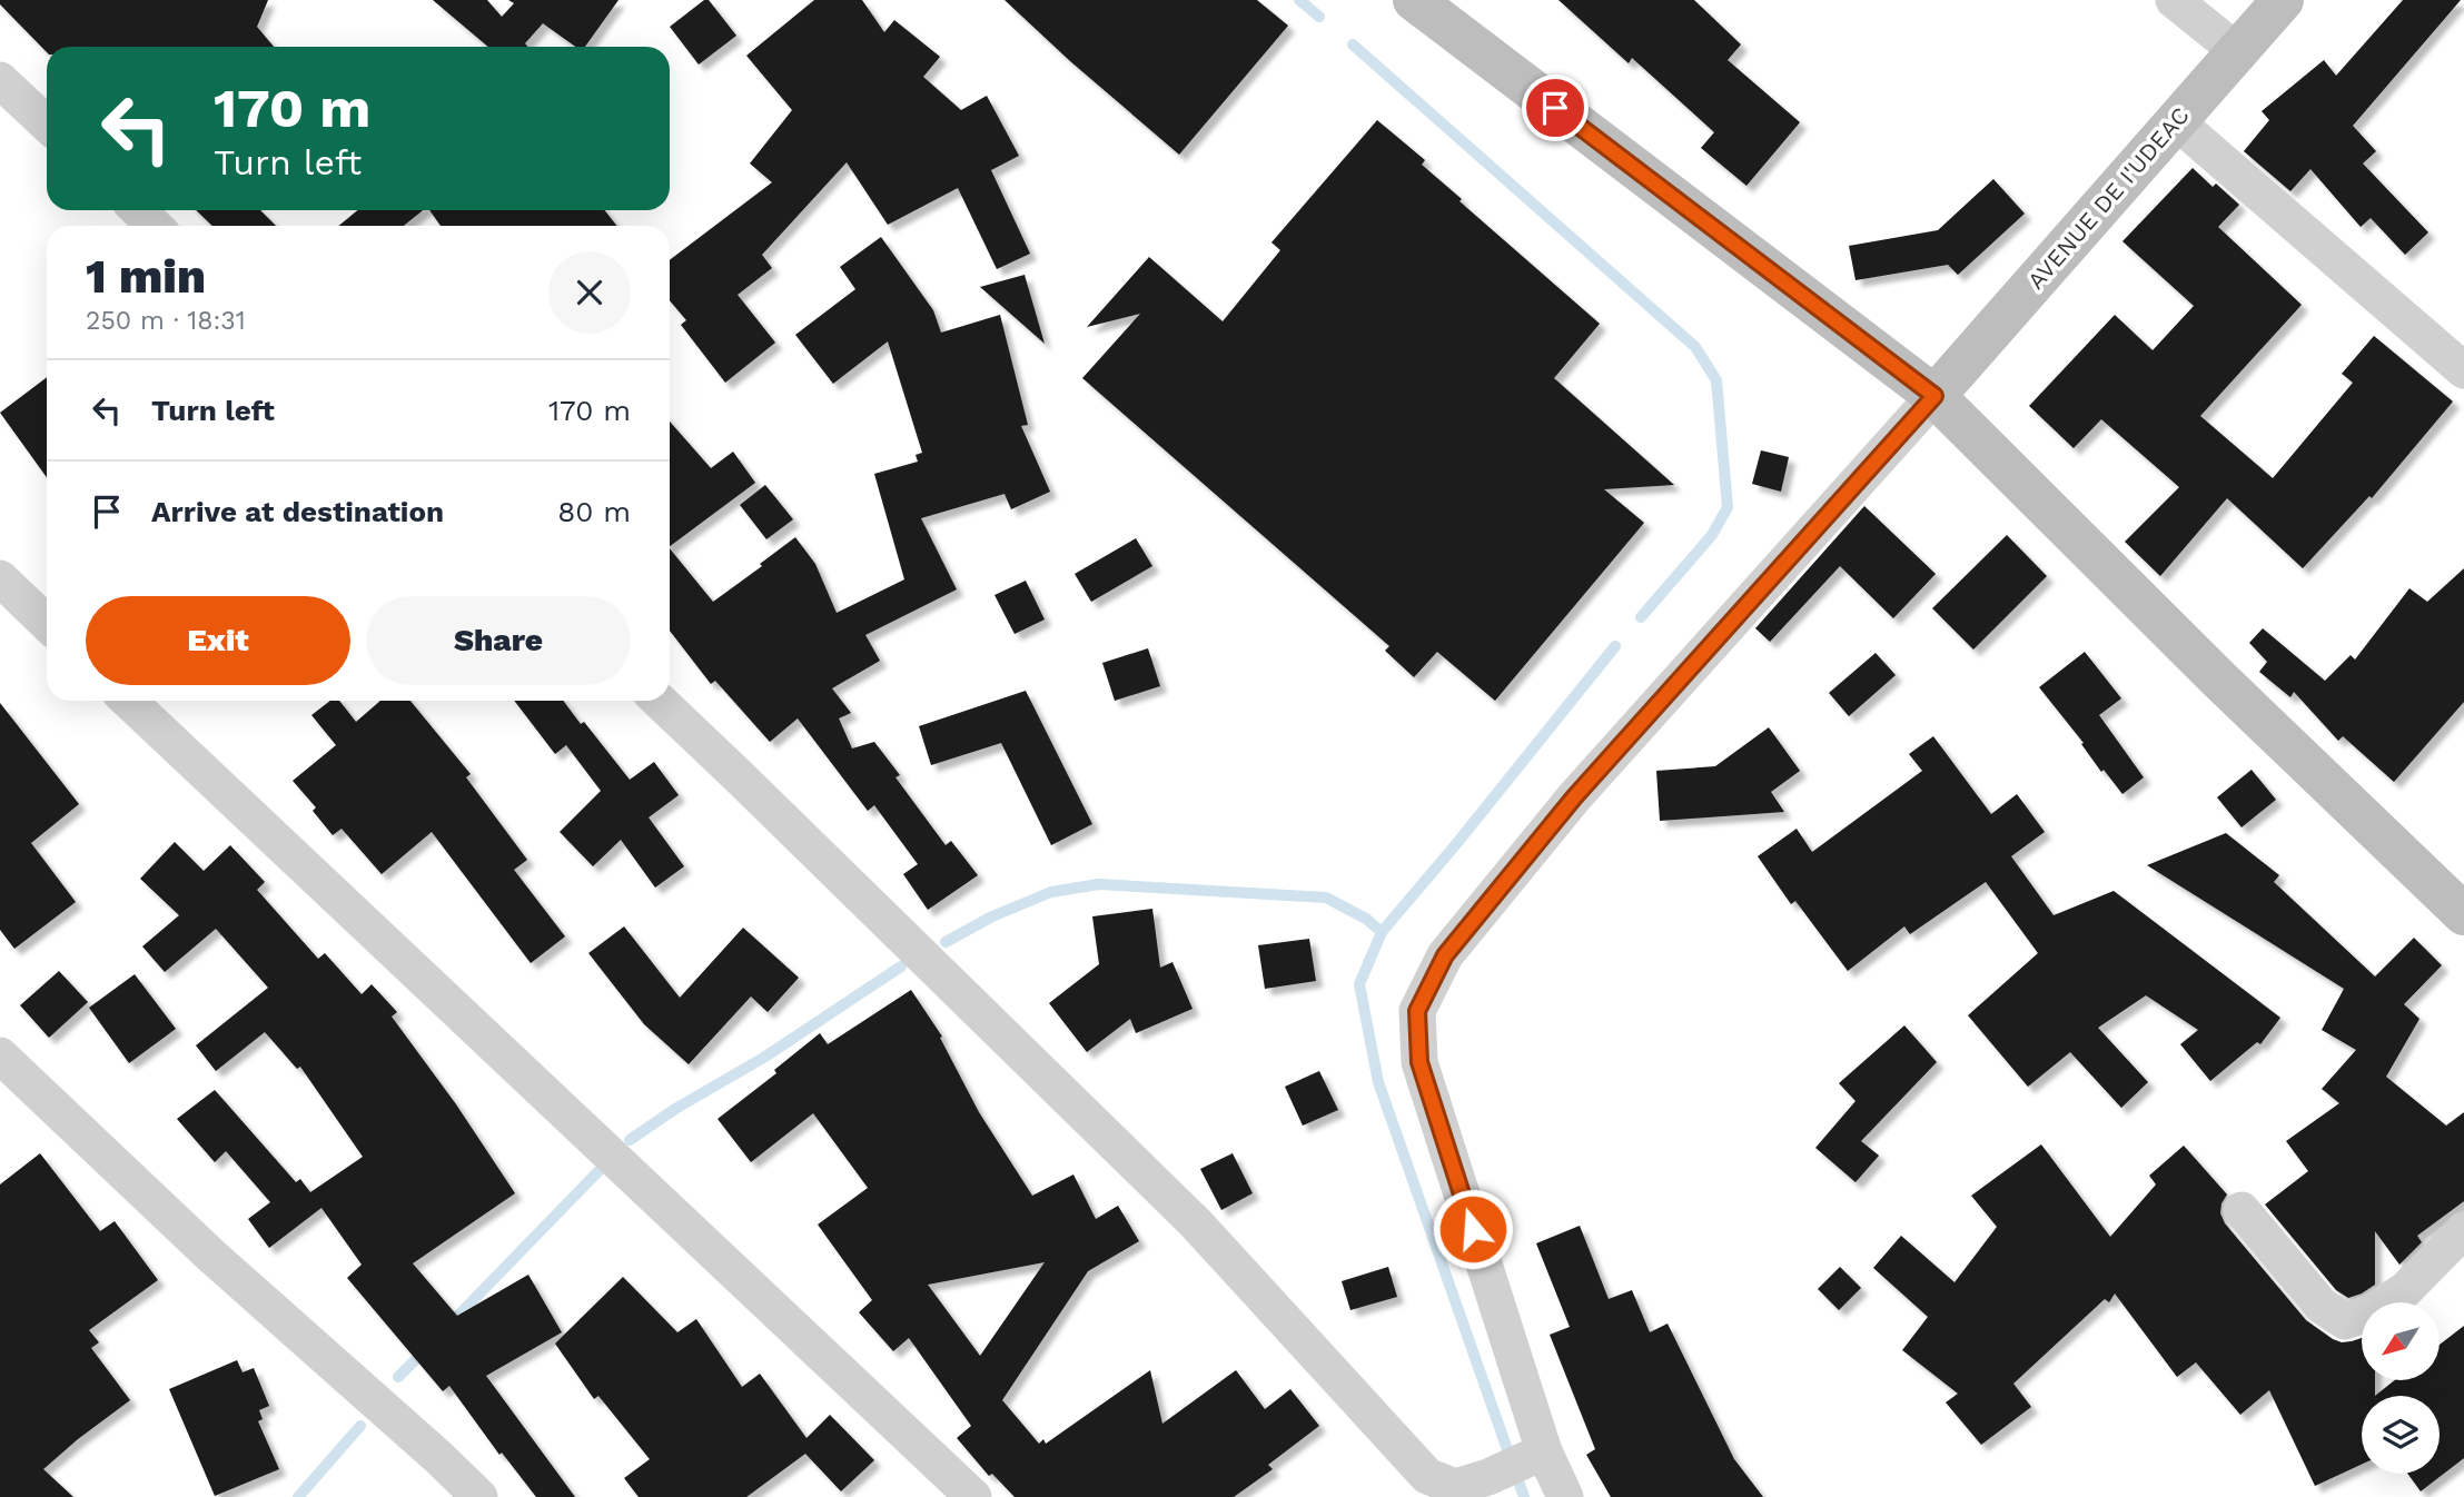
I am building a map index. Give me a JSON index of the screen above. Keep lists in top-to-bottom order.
{
  "streets": {
    "main road": ["AVENUE DE I'UDEAC"]
  },
  "north": "bottom left",
  "page": {
    "turn": ["170 m", "Turn left"],
    "heading": ["1 min", "250 m · 18:31"],
    "list": [
      {
        "name": "Turn left",
        "value": "170 m"
      },
      {
        "name": "Arrive at destination",
        "value": "80 m"
      }
    ],
    "buttons": ["Exit", "Share"]
  }
}
